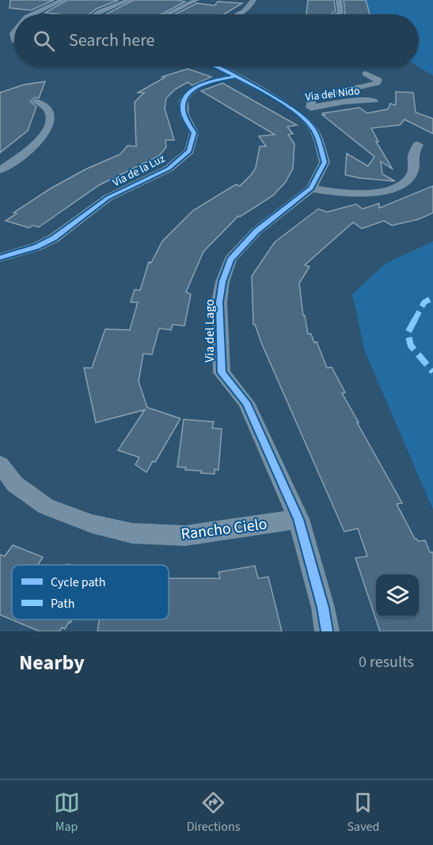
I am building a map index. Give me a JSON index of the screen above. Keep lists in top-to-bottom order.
{
  "streets": {
    "street": [
      "Via del Nido",
      "Via de la Luz",
      "Via del Lago",
      "Rancho Cielo"
    ]
  },
  "crossings": [
    ["Via del Nido", "Via del Lago"],
    ["Via de la Luz", "Via del Lago"],
    ["Via del Lago", "Rancho Cielo"]
  ],
  "legend": ["Cycle path", "Path"],
  "page": {
    "search": "Search here",
    "heading": ["Nearby", "0 results"],
    "nav": ["Map", "Directions", "Saved"]
  }
}
